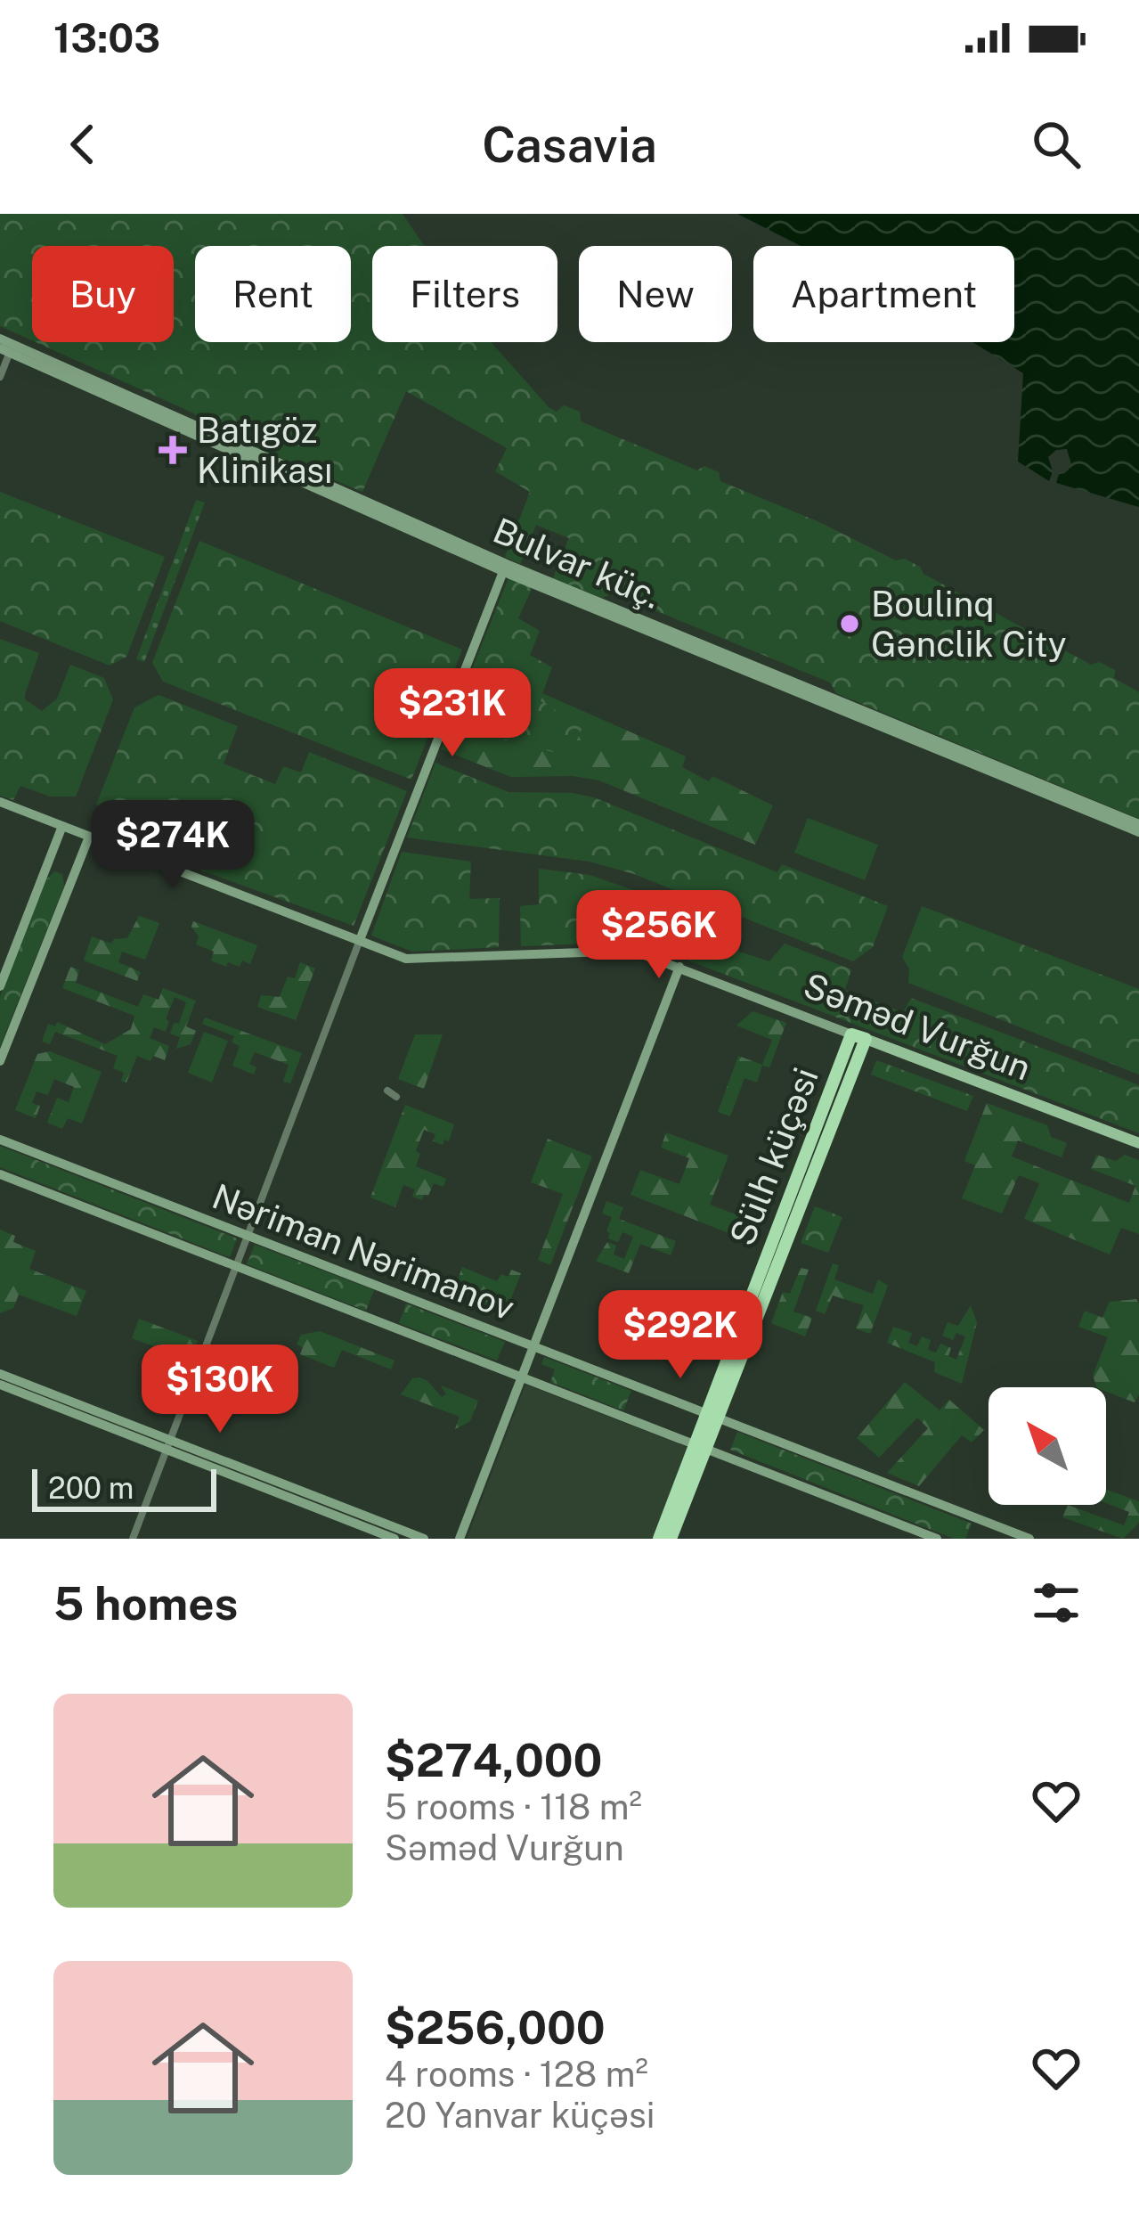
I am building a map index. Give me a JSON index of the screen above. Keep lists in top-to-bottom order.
{
  "streets": {
    "highway": ["Sülh küçəsi"],
    "main road": ["Bulvar küç.", "Səməd Vurğun", "Nəriman Nərimanov"]
  },
  "crossings": [
    ["Səməd Vurğun", "Sülh küçəsi"],
    ["Sülh küçəsi", "Nəriman Nərimanov"]
  ],
  "places": {
    "health": ["Batıgöz Klinikası"],
    "other": ["Boulinq Gənclik City"]
  },
  "scale_bar": "200 m",
  "north": "top left",
  "page": {
    "status": "13:03",
    "header": "Casavia",
    "chip": [
      "Buy",
      "Rent",
      "Filters",
      "New",
      "Apartment"
    ],
    "price": [
      "$231K",
      "$274K",
      "$256K",
      "$292K",
      "$130K"
    ],
    "scale": "200 m",
    "heading": "5 homes",
    "list": [
      {
        "name": "$274,000",
        "note": "5 rooms · 118 m² · Səməd Vurğun"
      },
      {
        "name": "$256,000",
        "note": "4 rooms · 128 m² · 20 Yanvar küçəsi"
      }
    ]
  }
}
